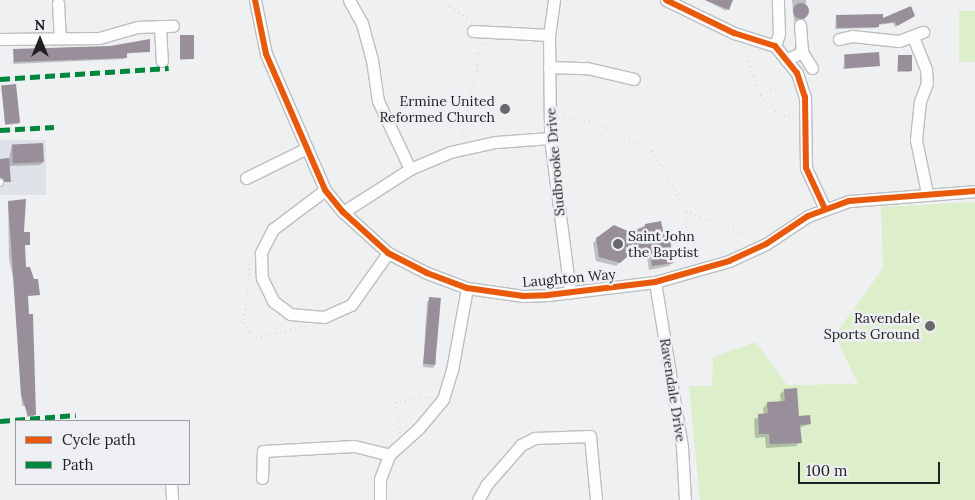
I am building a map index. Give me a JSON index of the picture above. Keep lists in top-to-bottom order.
{
  "streets": {
    "street": ["Sudbrooke Drive", "Laughton Way", "Ravendale Drive"]
  },
  "crossings": [
    ["Sudbrooke Drive", "Laughton Way"],
    ["Laughton Way", "Ravendale Drive"]
  ],
  "places": ["Ermine United Reformed Church", "Saint John the Baptist", "Ravendale Sports Ground"],
  "legend": ["Cycle path", "Path"],
  "scale_bar": "100 m",
  "north": "top"
}
